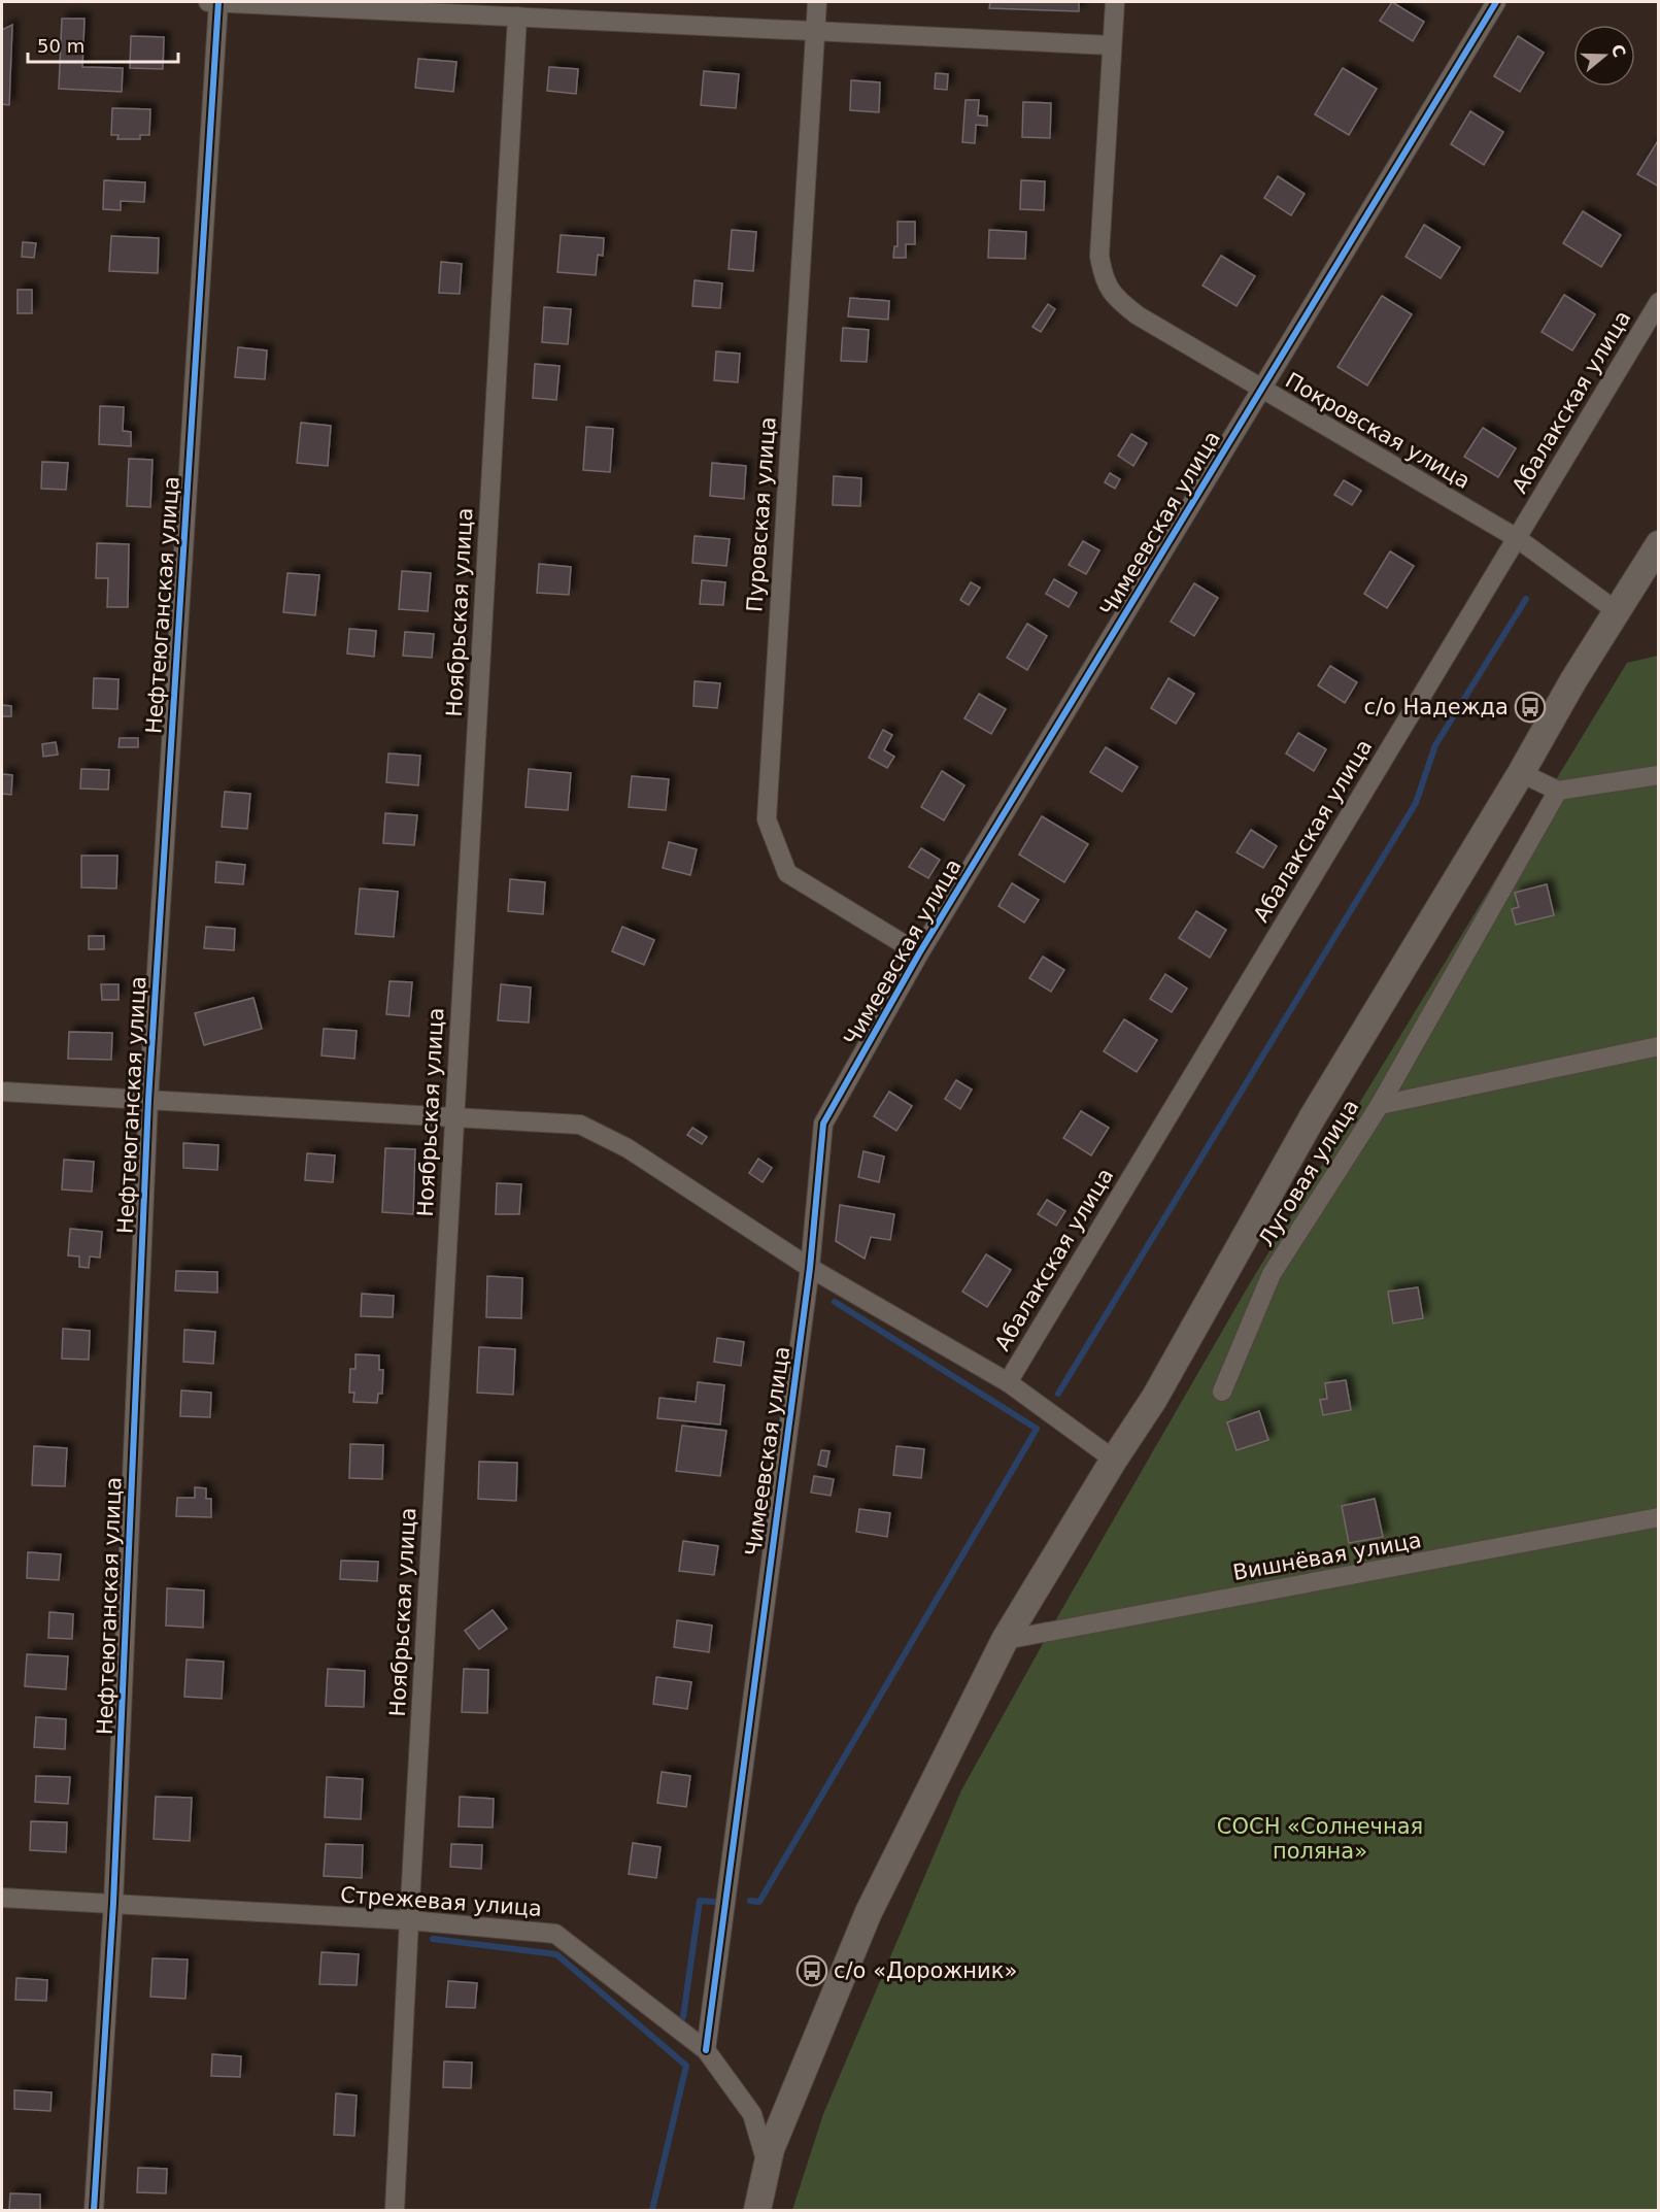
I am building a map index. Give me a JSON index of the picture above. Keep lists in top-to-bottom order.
{
  "streets": {
    "street": [
      "Абалакская улица",
      "Покровская улица",
      "Пуровская улица",
      "Чимеевская улица",
      "Нефтеюганская улица",
      "Ноябрьская улица",
      "Луговая улица",
      "Вишнёвая улица",
      "Стрежевая улица"
    ]
  },
  "crossings": [
    ["Абалакская улица", "Покровская улица"],
    ["Покровская улица", "Чимеевская улица"],
    ["Пуровская улица", "Чимеевская улица"],
    ["Чимеевская улица", "Стрежевая улица"],
    ["Нефтеюганская улица", "Стрежевая улица"],
    ["Ноябрьская улица", "Стрежевая улица"]
  ],
  "parks": ["СОСН «Солнечная поляна»"],
  "places": {
    "bus stop": ["с/о Надежда", "с/о «Дорожник»"]
  },
  "scale_bar": "50 m",
  "north": "right"
}
